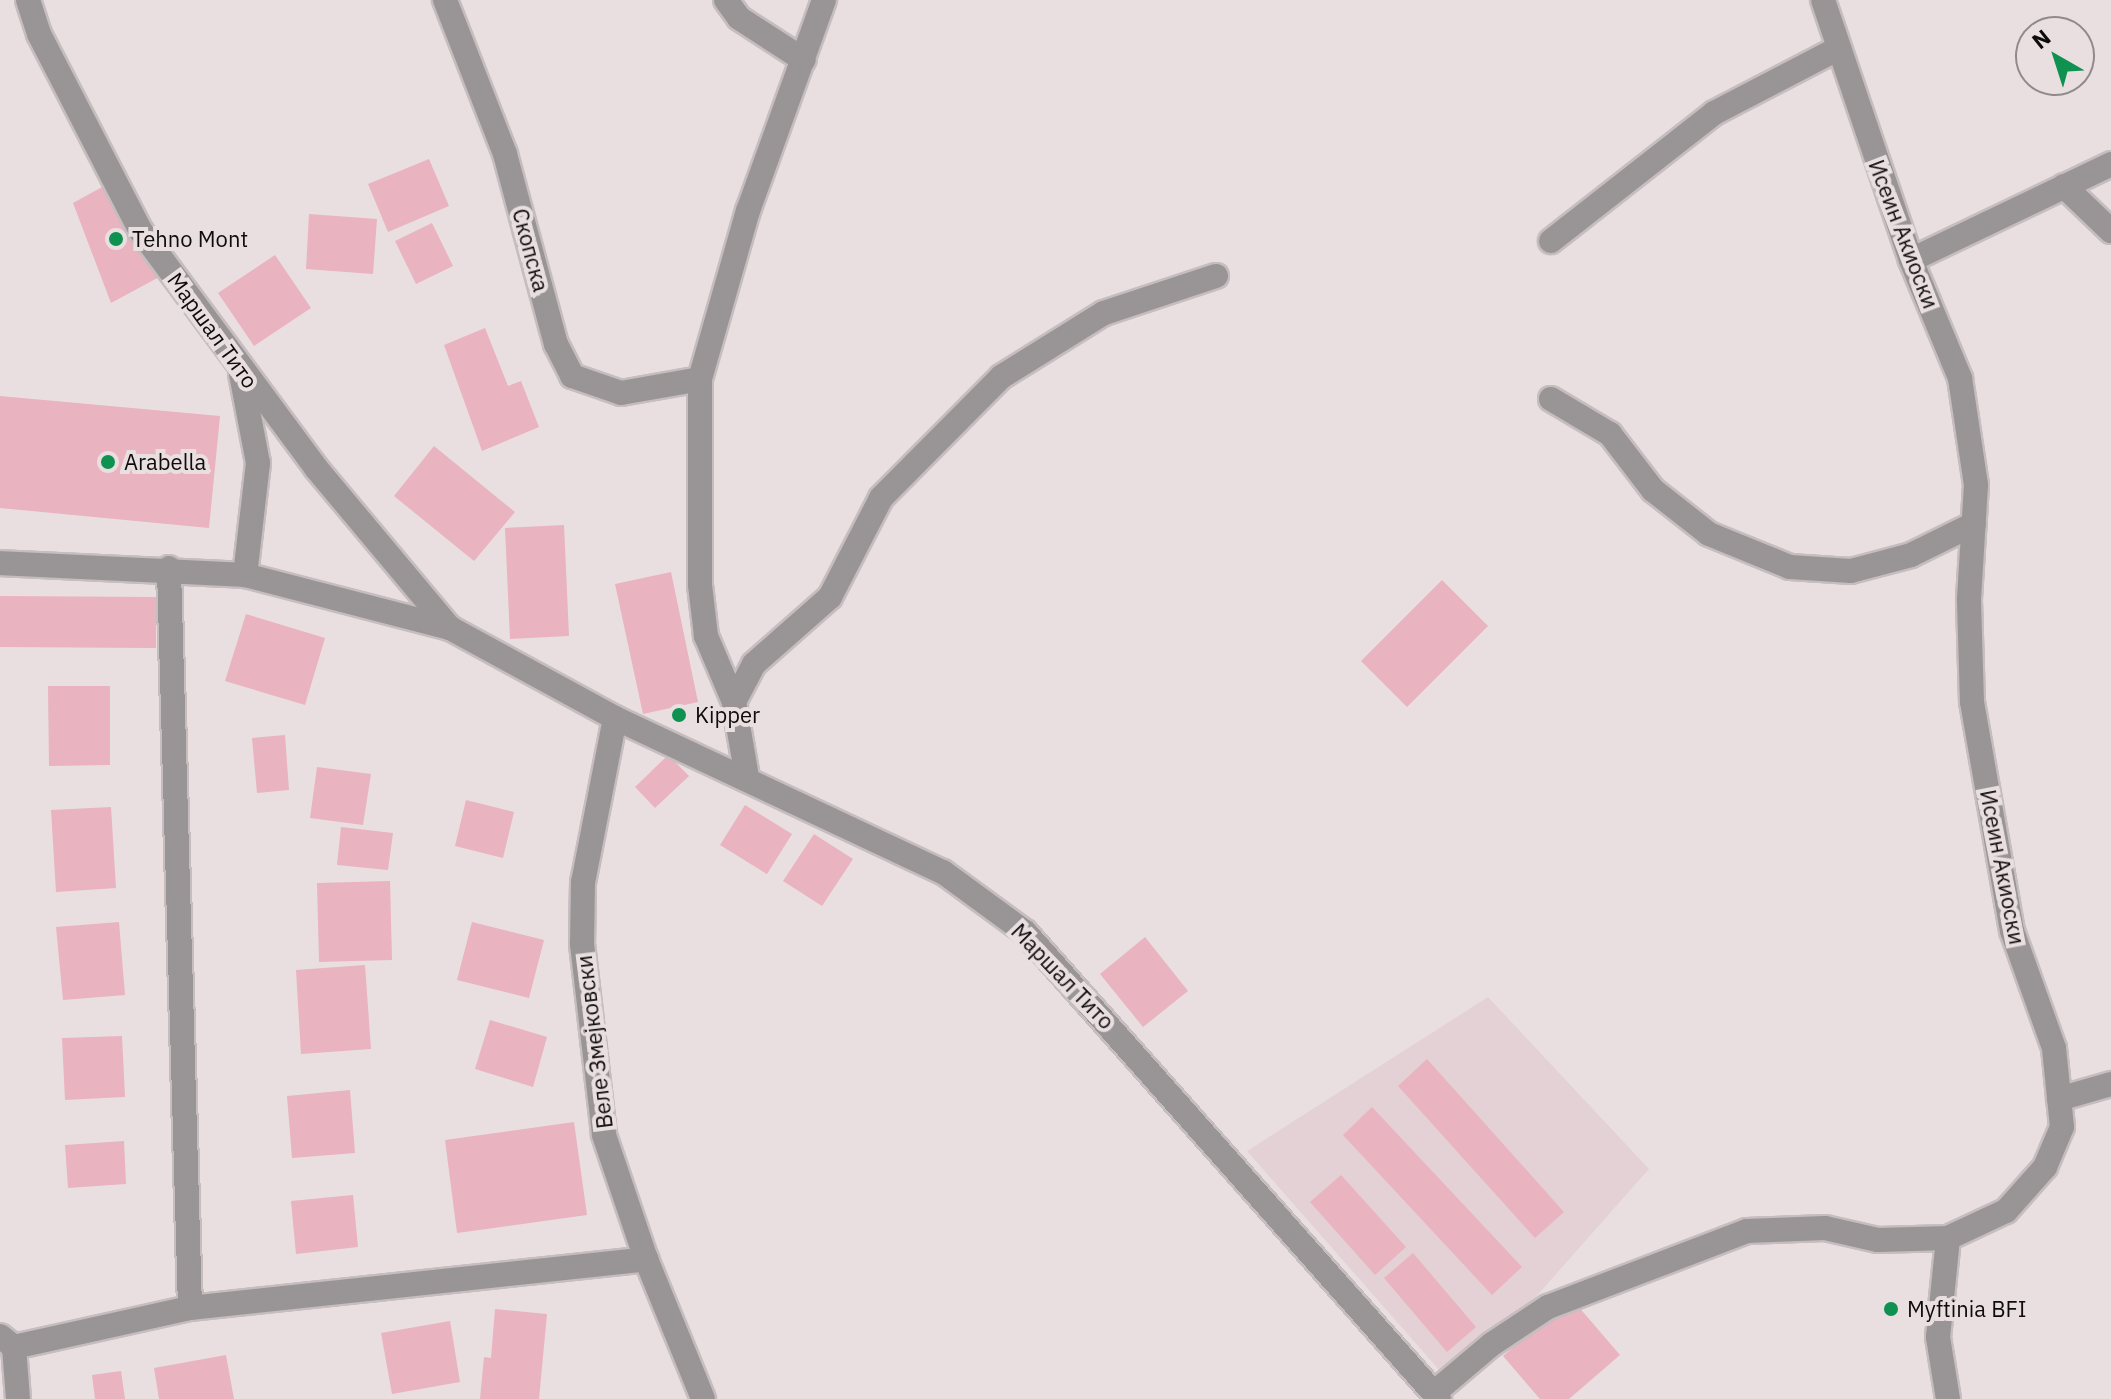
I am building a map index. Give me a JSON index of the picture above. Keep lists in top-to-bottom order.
{
  "streets": {
    "street": [
      "Исеин Акиоски",
      "Скопска",
      "Маршал Тито",
      "Веле Змејковски"
    ]
  },
  "crossings": [
    ["Исеин Акиоски", "Маршал Тито"],
    ["Маршал Тито", "Веле Змејковски"]
  ],
  "places": [
    "Tehno Mont",
    "Arabella",
    "Kipper",
    "Myftinia BFI"
  ],
  "north": "top left"
}
